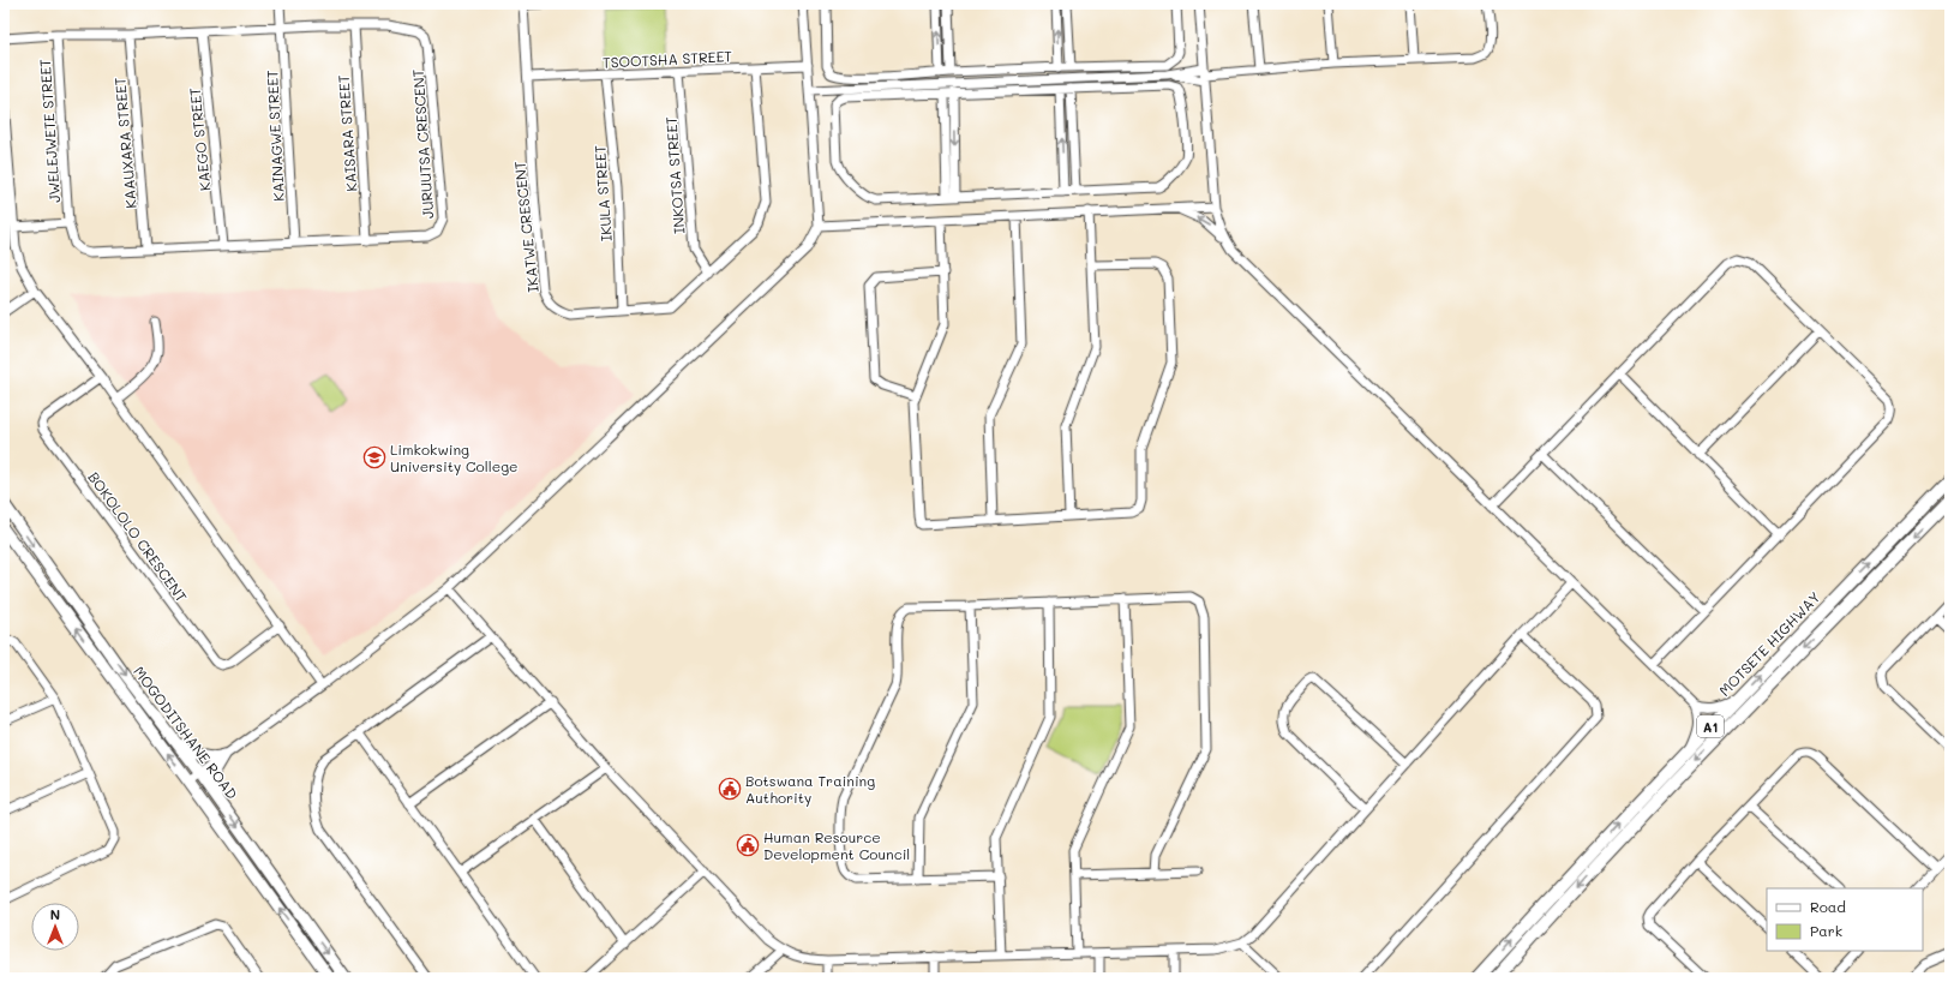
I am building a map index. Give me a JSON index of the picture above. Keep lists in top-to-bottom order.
{
  "streets": {
    "highway": ["MOTSETE HIGHWAY", "A1"],
    "main road": ["MOGODITSHANE ROAD"],
    "street": [
      "TSOOTSHA STREET",
      "JWELEJWETE STREET",
      "KAISARA STREET",
      "KAINAGWE STREET",
      "KAEGO STREET",
      "KAAUXARA STREET",
      "JURUUTSA CRESCENT",
      "INKOTSA STREET",
      "IKULA STREET",
      "IKATWE CRESCENT",
      "BOKOLOLO CRESCENT"
    ]
  },
  "crossings": [
    ["TSOOTSHA STREET", "INKOTSA STREET"],
    ["TSOOTSHA STREET", "IKULA STREET"],
    ["TSOOTSHA STREET", "IKATWE CRESCENT"],
    ["JWELEJWETE STREET", "JURUUTSA CRESCENT"],
    ["KAISARA STREET", "JURUUTSA CRESCENT"],
    ["KAINAGWE STREET", "JURUUTSA CRESCENT"],
    ["KAEGO STREET", "JURUUTSA CRESCENT"],
    ["KAAUXARA STREET", "JURUUTSA CRESCENT"],
    ["INKOTSA STREET", "IKATWE CRESCENT"],
    ["IKULA STREET", "IKATWE CRESCENT"]
  ],
  "places": {
    "school or university": ["Limkokwing University College"],
    "public building": ["Botswana Training Authority", "Human Resource Development Council"]
  },
  "legend": ["Road", "Park"],
  "north": "top"
}
